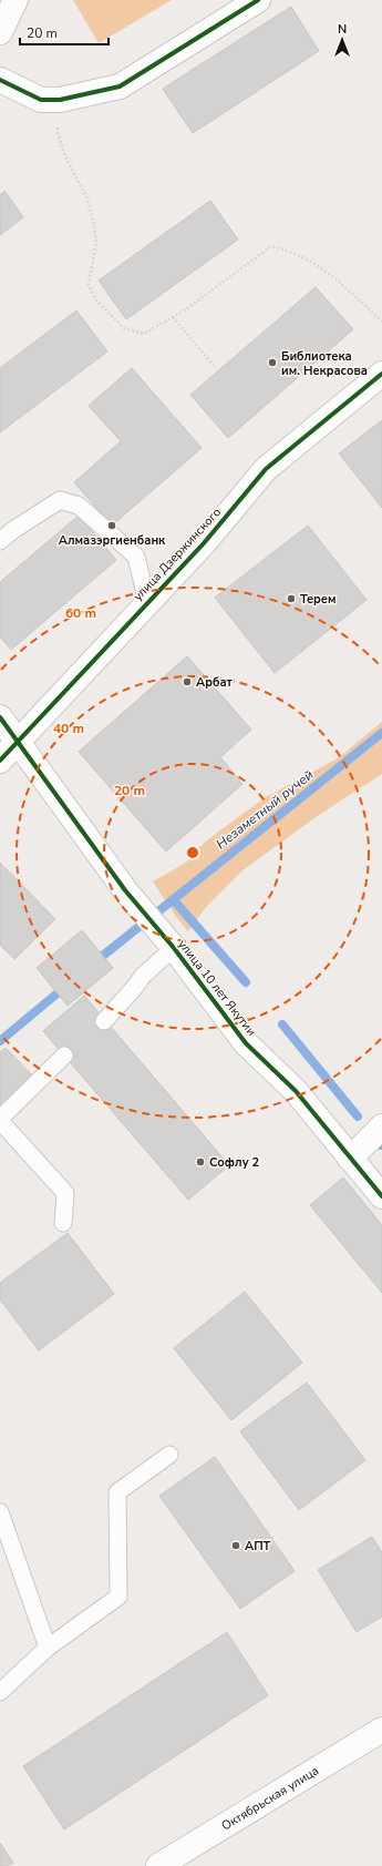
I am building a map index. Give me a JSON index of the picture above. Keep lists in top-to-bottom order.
{
  "streets": {
    "street": ["улица Дзержинского", "улица 10 лет Якутии", "Октябрьская улица"]
  },
  "crossings": [
    ["улица Дзержинского", "улица 10 лет Якутии"]
  ],
  "water": ["Незаметный ручей"],
  "places": [
    "Библиотека им. Некрасова",
    "Алмазэргиенбанк",
    "Терем",
    "Арбат",
    "Софлу 2",
    "АПТ"
  ],
  "scale_bar": "20 m",
  "north": "top",
  "rings": ["60 m", "40 m", "20 m"]
}
